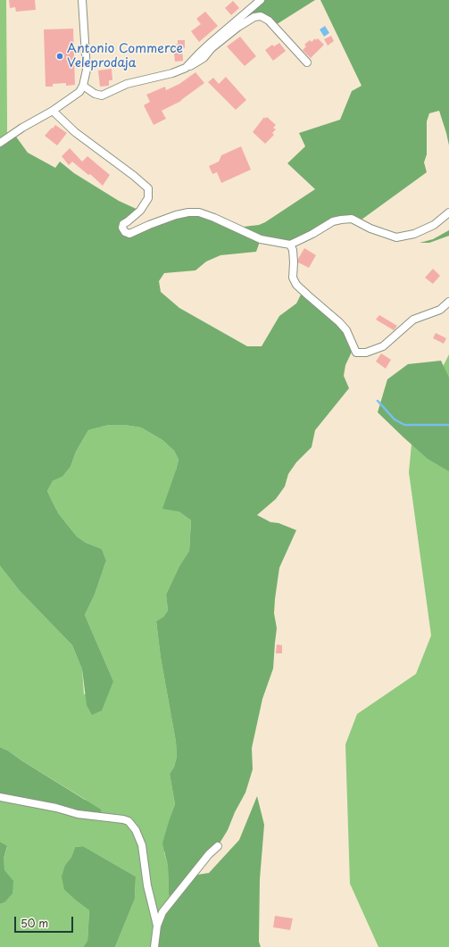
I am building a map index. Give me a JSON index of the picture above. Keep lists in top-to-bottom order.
{
  "places": ["Antonio Commerce Veleprodaja"],
  "scale_bar": "50 m"
}
